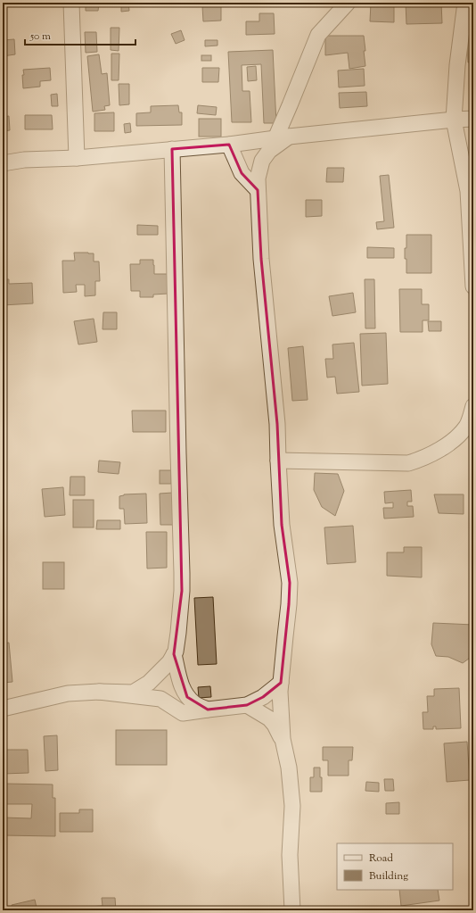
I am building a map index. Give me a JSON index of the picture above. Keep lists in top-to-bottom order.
{
  "legend": ["Road", "Building"],
  "scale_bar": "50 m"
}
